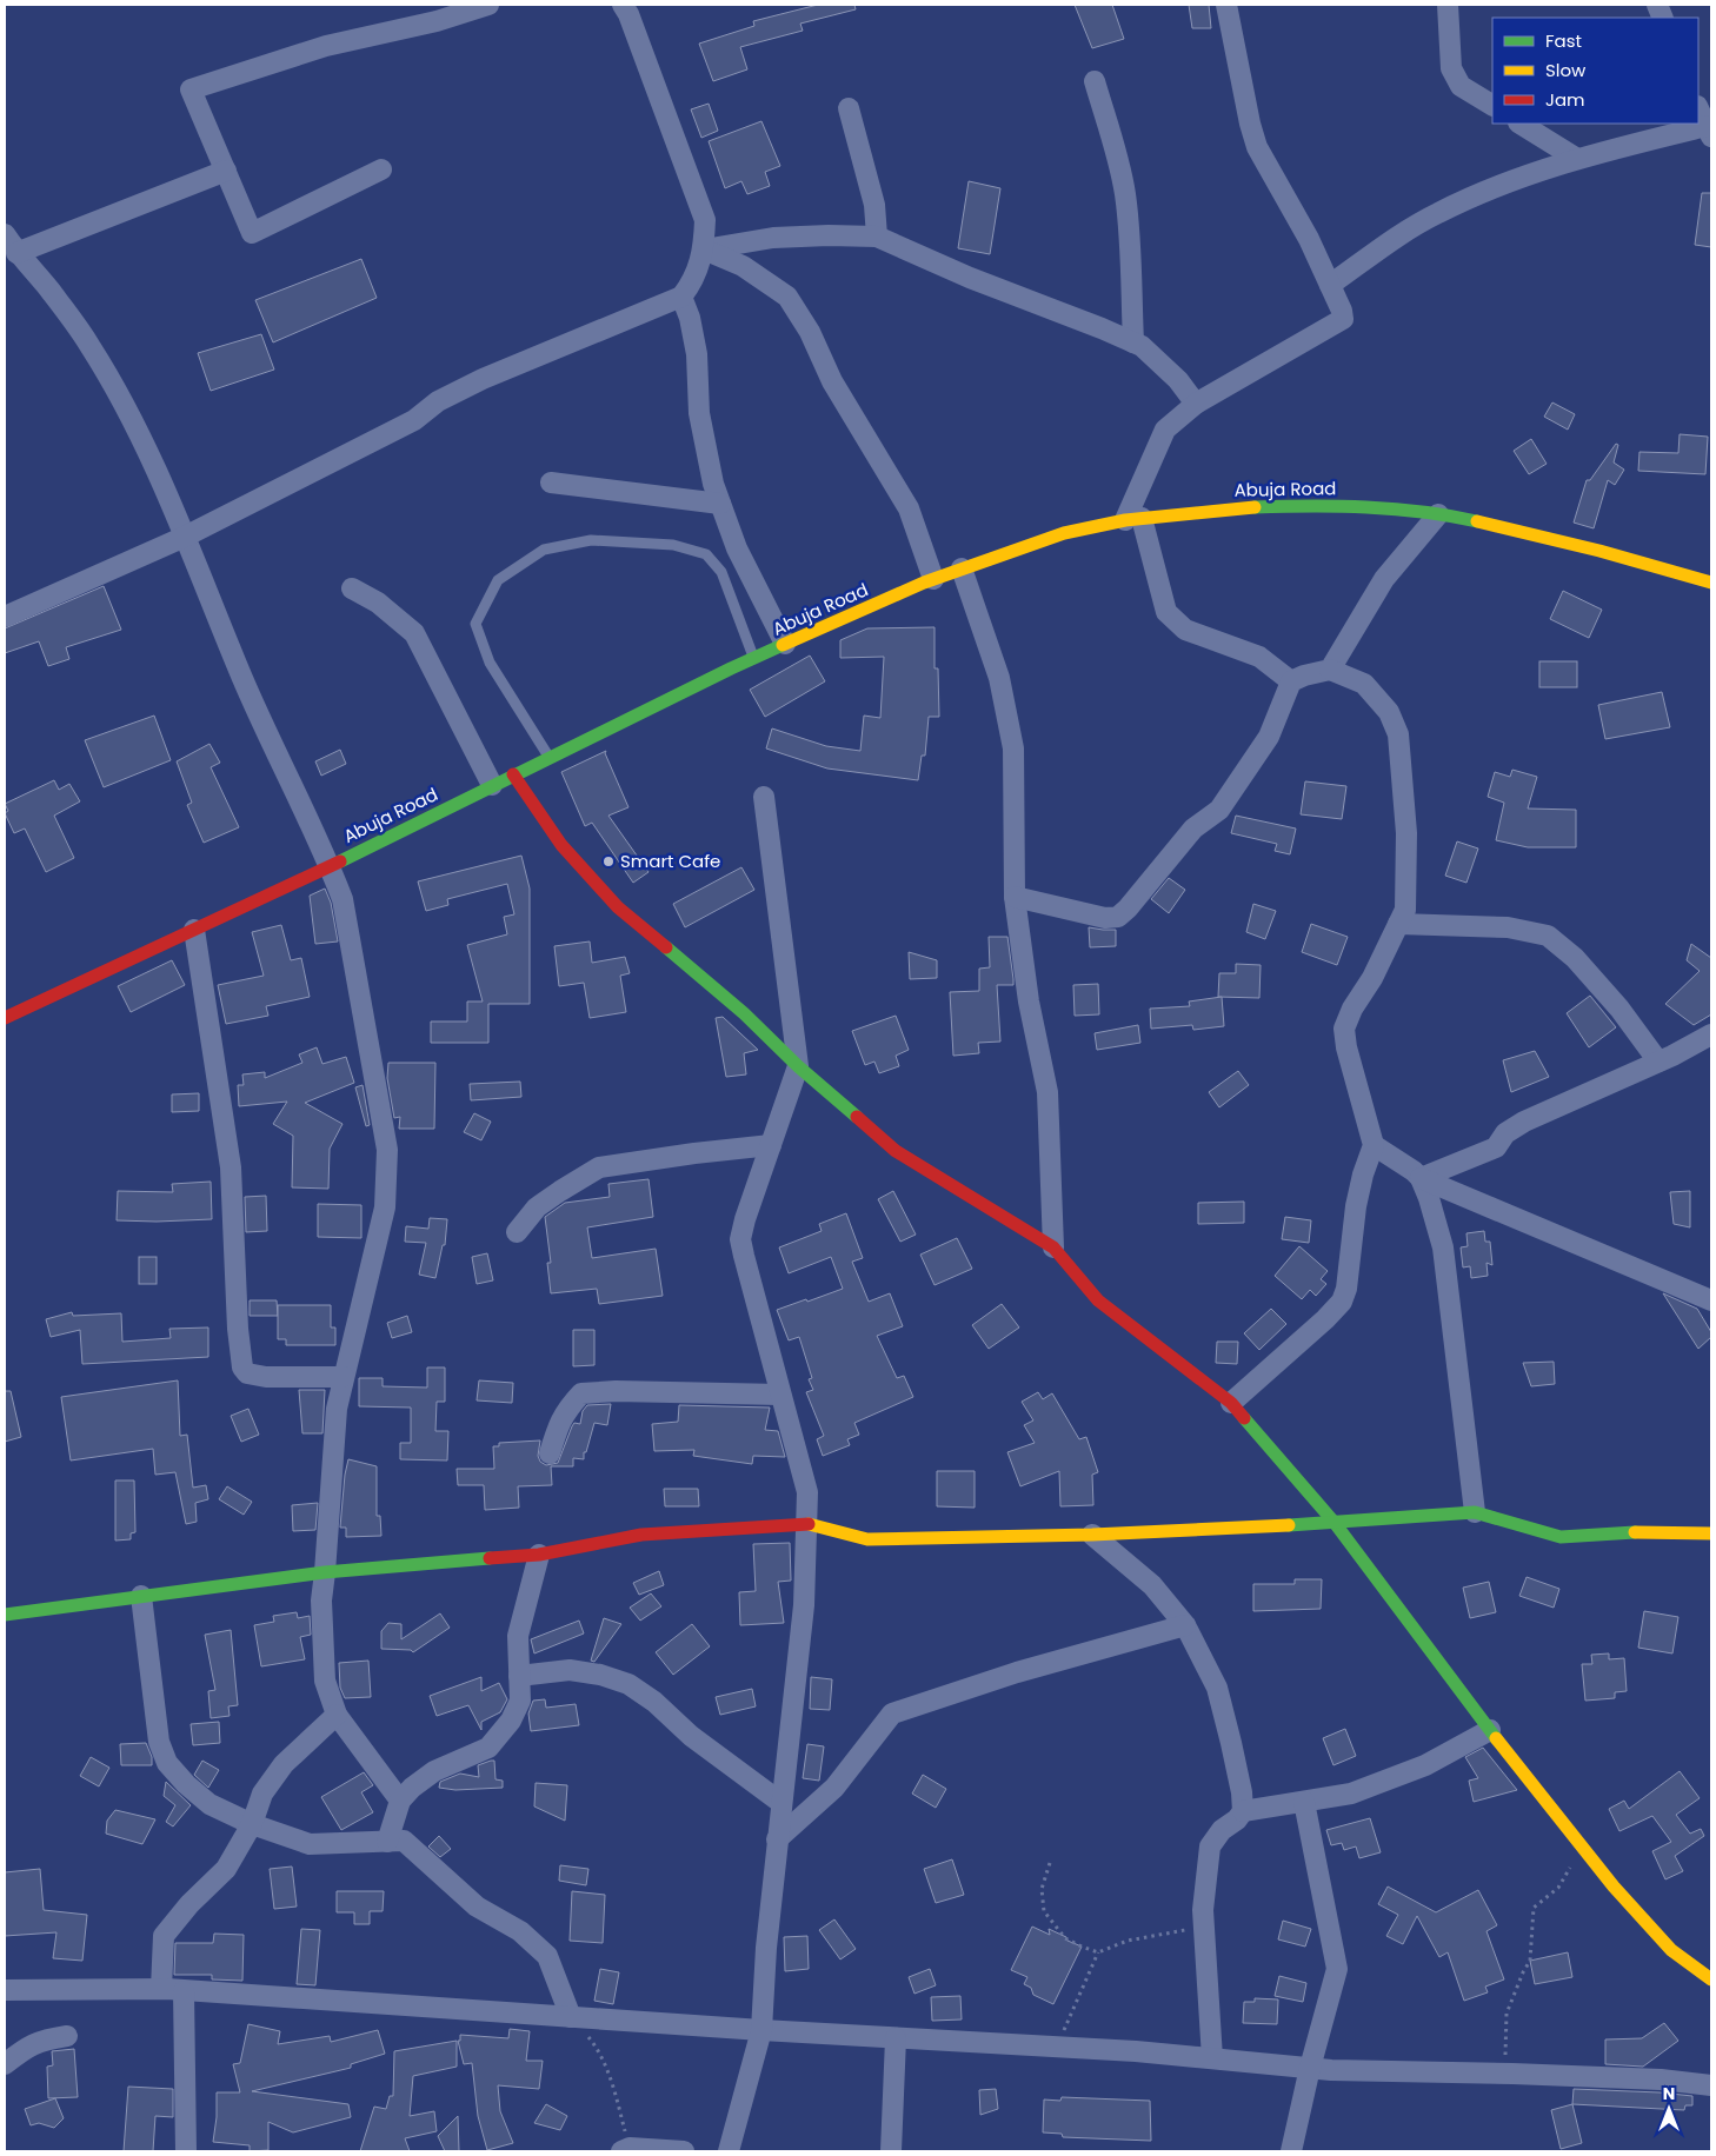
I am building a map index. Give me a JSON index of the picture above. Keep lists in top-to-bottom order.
{
  "streets": {
    "street": ["Abuja Road"]
  },
  "places": ["Smart Cafe"],
  "legend": ["Fast", "Slow", "Jam"],
  "north": "top"
}
